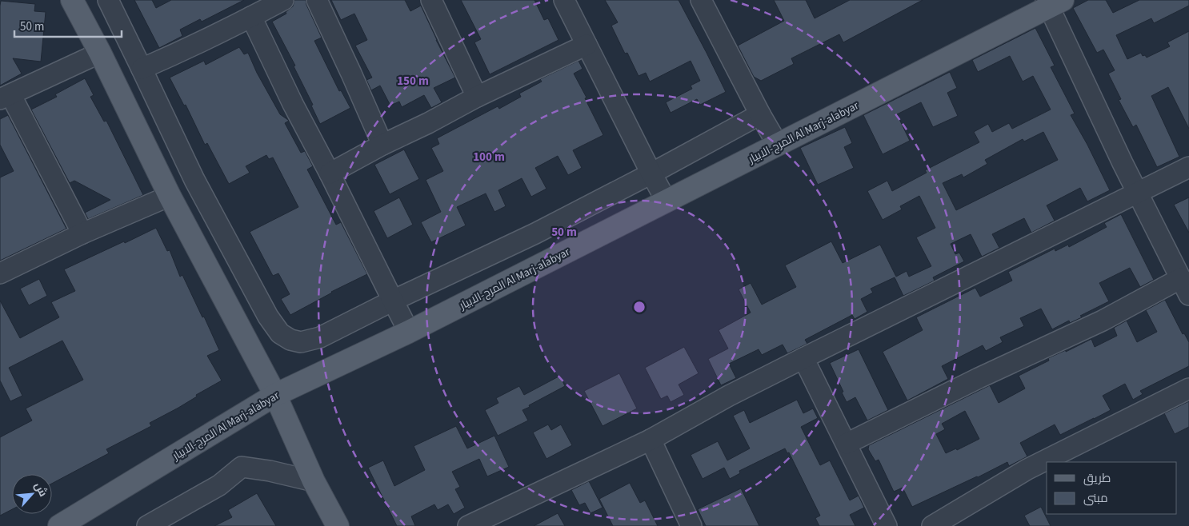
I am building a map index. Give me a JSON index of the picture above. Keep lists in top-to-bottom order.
{
  "streets": {
    "main road": ["المرج-الابيار Al Marj-alabyar"]
  },
  "legend": ["طريق", "مبنى"],
  "scale_bar": "50 m",
  "north": "top right",
  "rings": ["150 m", "100 m", "50 m"]
}
